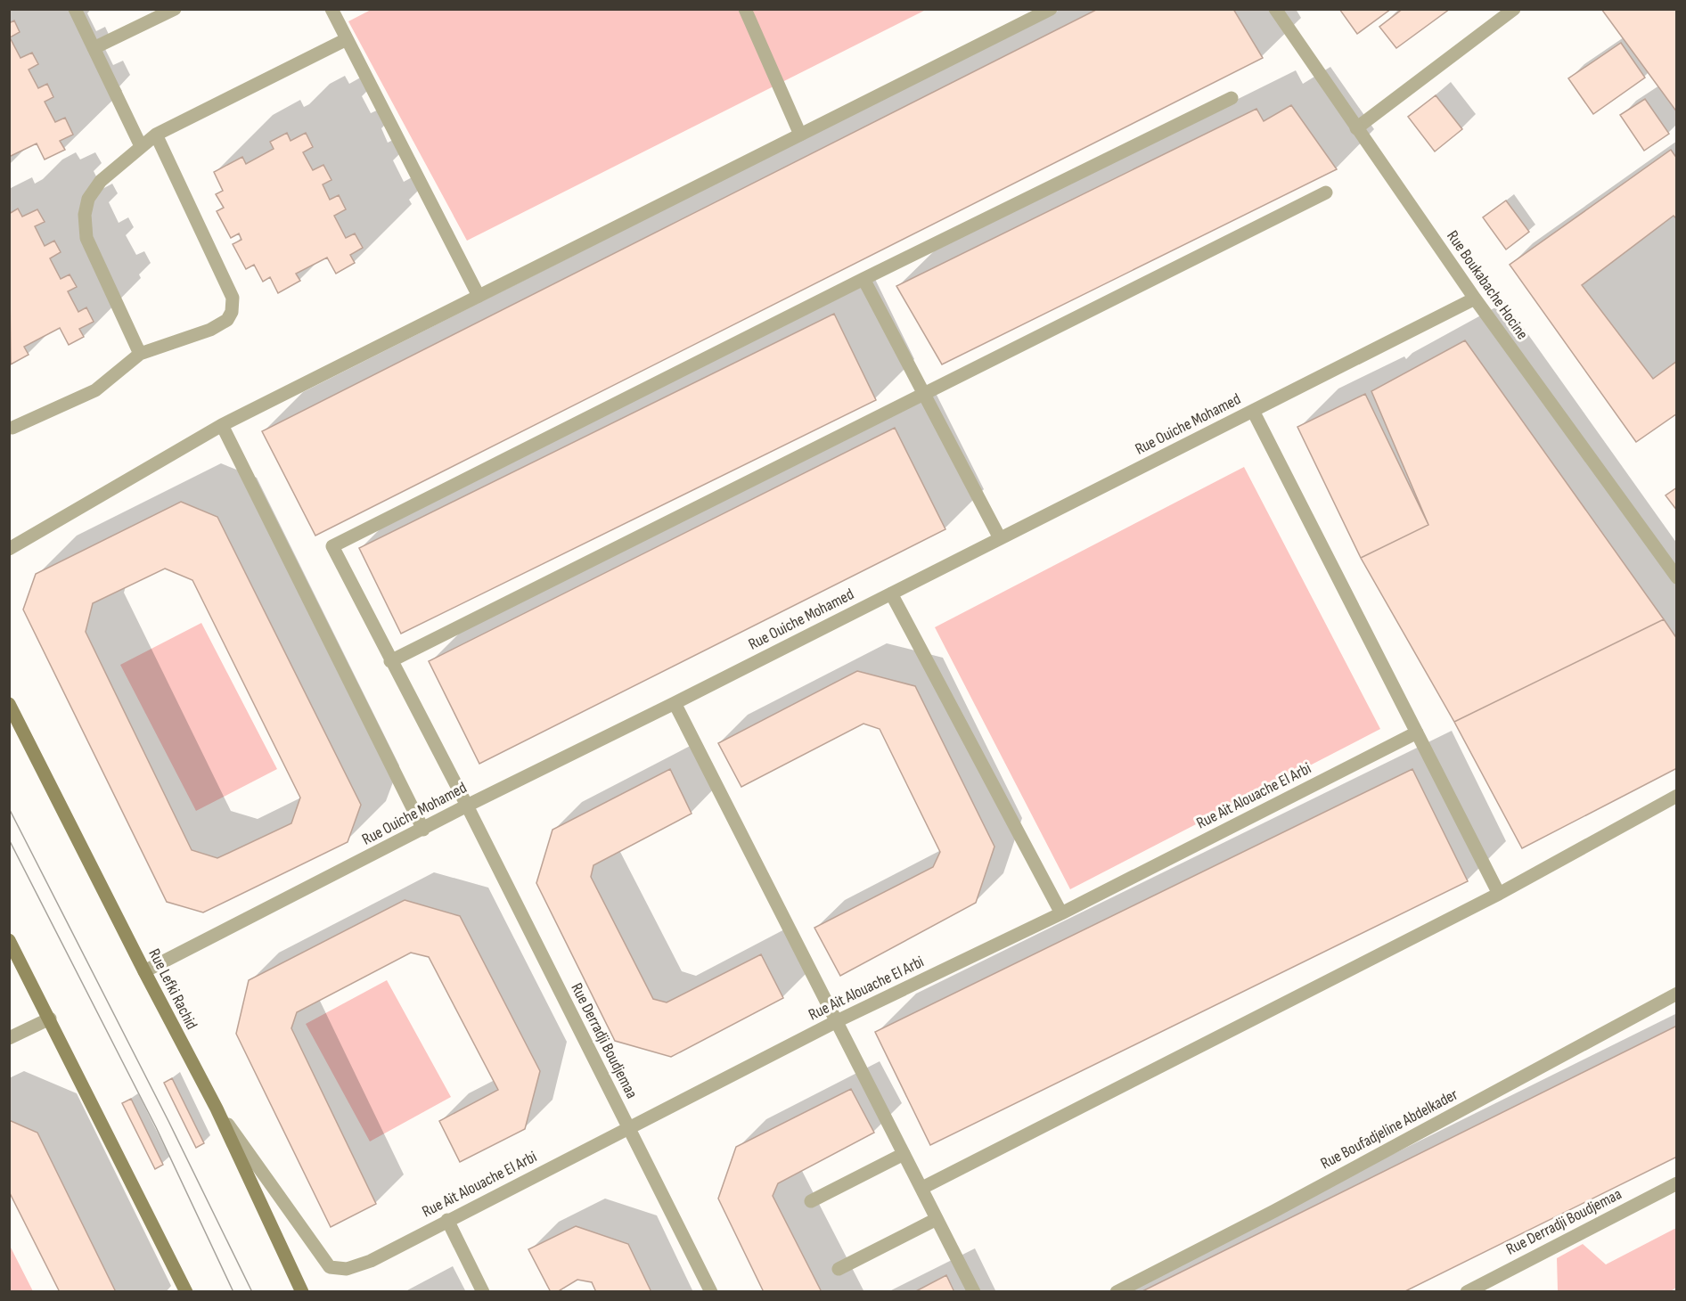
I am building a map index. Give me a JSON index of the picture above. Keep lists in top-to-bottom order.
{
  "streets": {
    "main road": ["Rue Lefki Rachid"],
    "street": [
      "Rue Boukabache Hocine",
      "Rue Ouiche Mohamed",
      "Rue Ait Alouache El Arbi",
      "Rue Derradji Boudjemaa",
      "Rue Boufadjeline Abdelkader"
    ]
  },
  "crossings": [
    ["Rue Boukabache Hocine", "Rue Ouiche Mohamed"],
    ["Rue Ouiche Mohamed", "Rue Lefki Rachid"],
    ["Rue Ouiche Mohamed", "Rue Derradji Boudjemaa"],
    ["Rue Ait Alouache El Arbi", "Rue Lefki Rachid"],
    ["Rue Ait Alouache El Arbi", "Rue Derradji Boudjemaa"]
  ]
}
